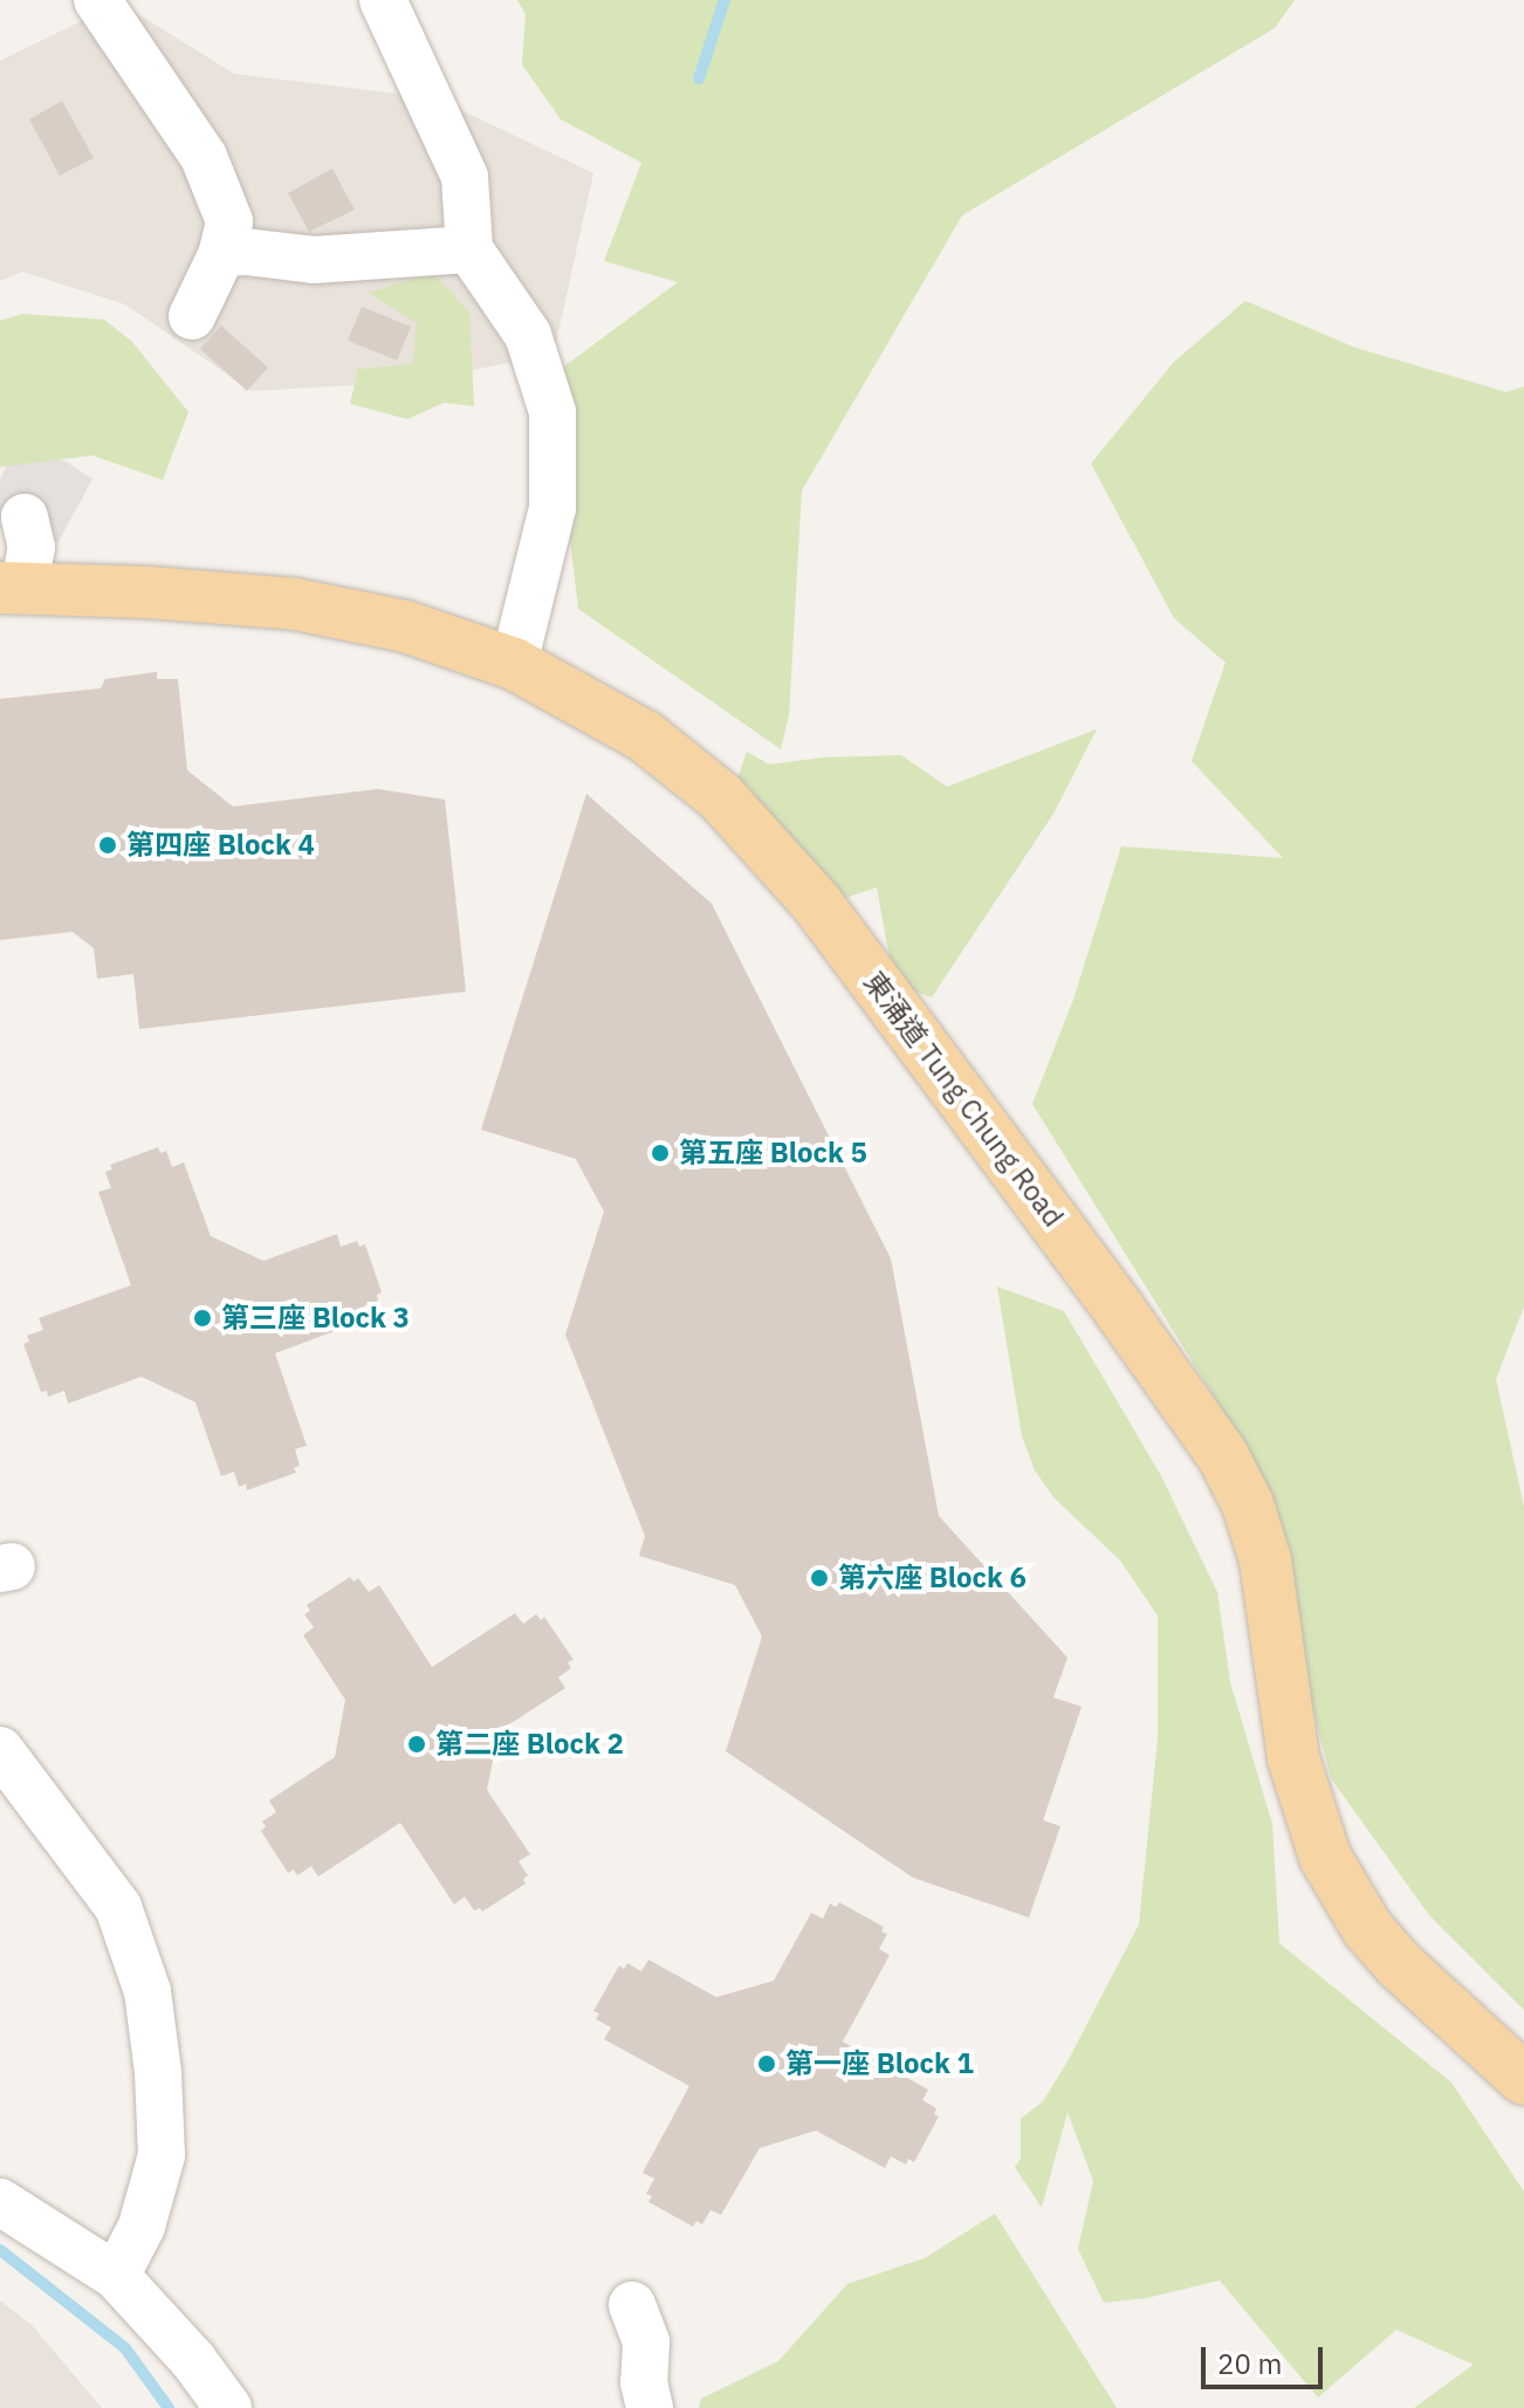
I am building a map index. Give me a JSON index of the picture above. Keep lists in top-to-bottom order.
{
  "streets": {
    "main road": ["東涌道 Tung Chung Road"]
  },
  "places": [
    "第四座 Block 4",
    "第五座 Block 5",
    "第三座 Block 3",
    "第六座 Block 6",
    "第二座 Block 2",
    "第一座 Block 1"
  ],
  "scale_bar": "20 m"
}
